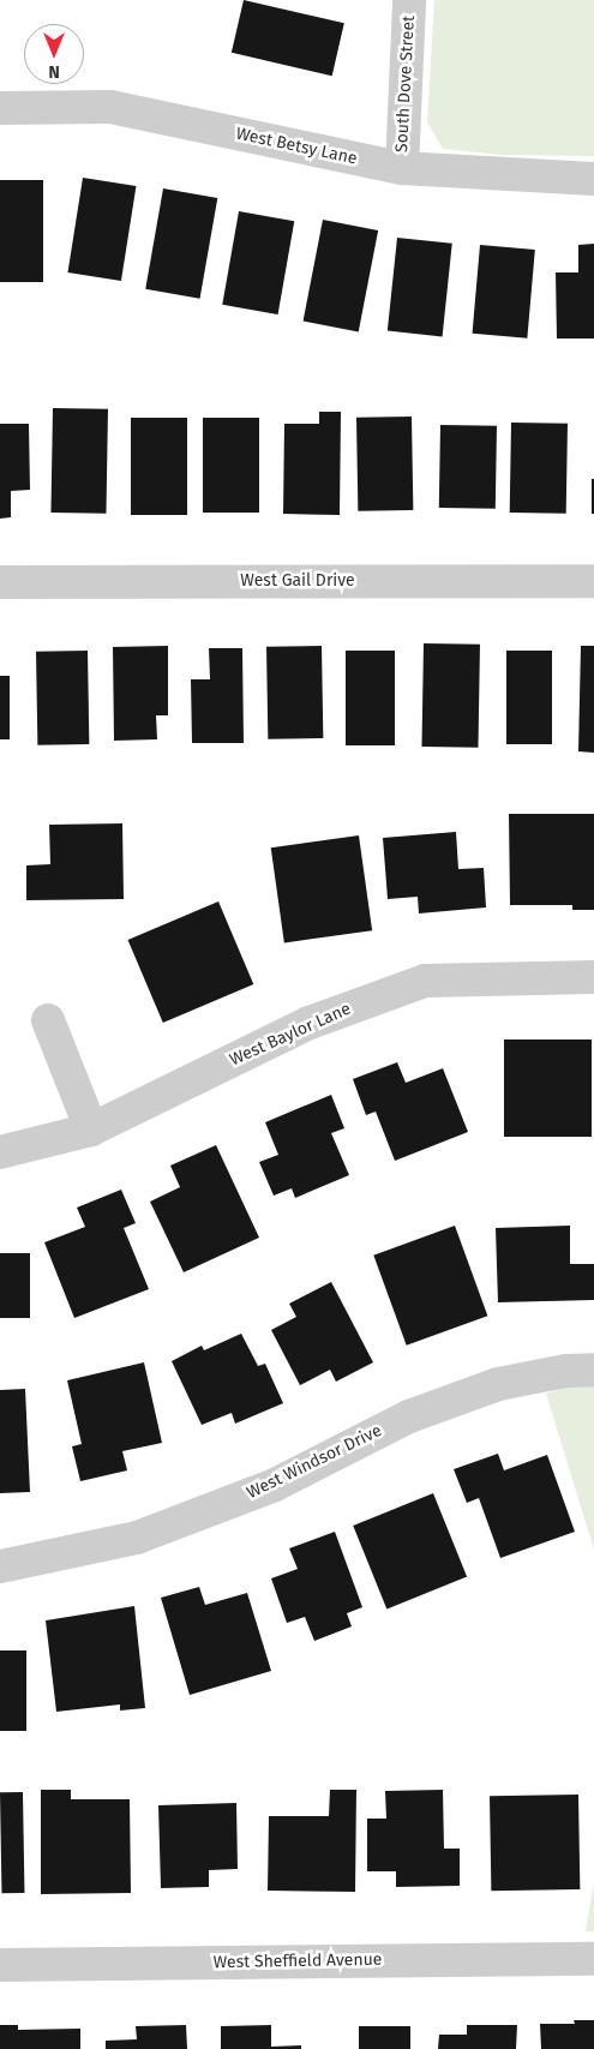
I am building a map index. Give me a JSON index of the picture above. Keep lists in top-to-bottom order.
{
  "streets": {
    "street": [
      "South Dove Street",
      "West Betsy Lane",
      "West Gail Drive",
      "West Baylor Lane",
      "West Windsor Drive",
      "West Sheffield Avenue"
    ]
  },
  "crossings": [
    ["South Dove Street", "West Betsy Lane"]
  ],
  "north": "bottom"
}
